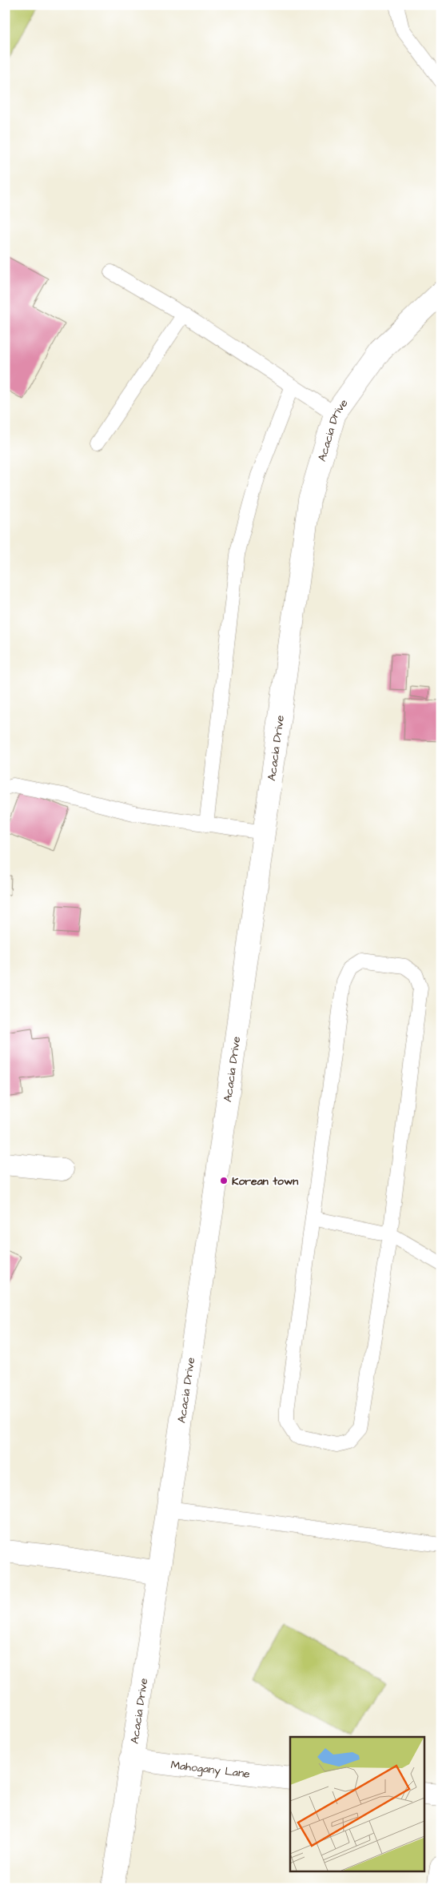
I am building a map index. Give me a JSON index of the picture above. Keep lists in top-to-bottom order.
{
  "streets": {
    "street": ["Acacia Drive", "Mahogany Lane"]
  },
  "crossings": [
    ["Acacia Drive", "Mahogany Lane"]
  ],
  "places": ["Korean town"]
}
